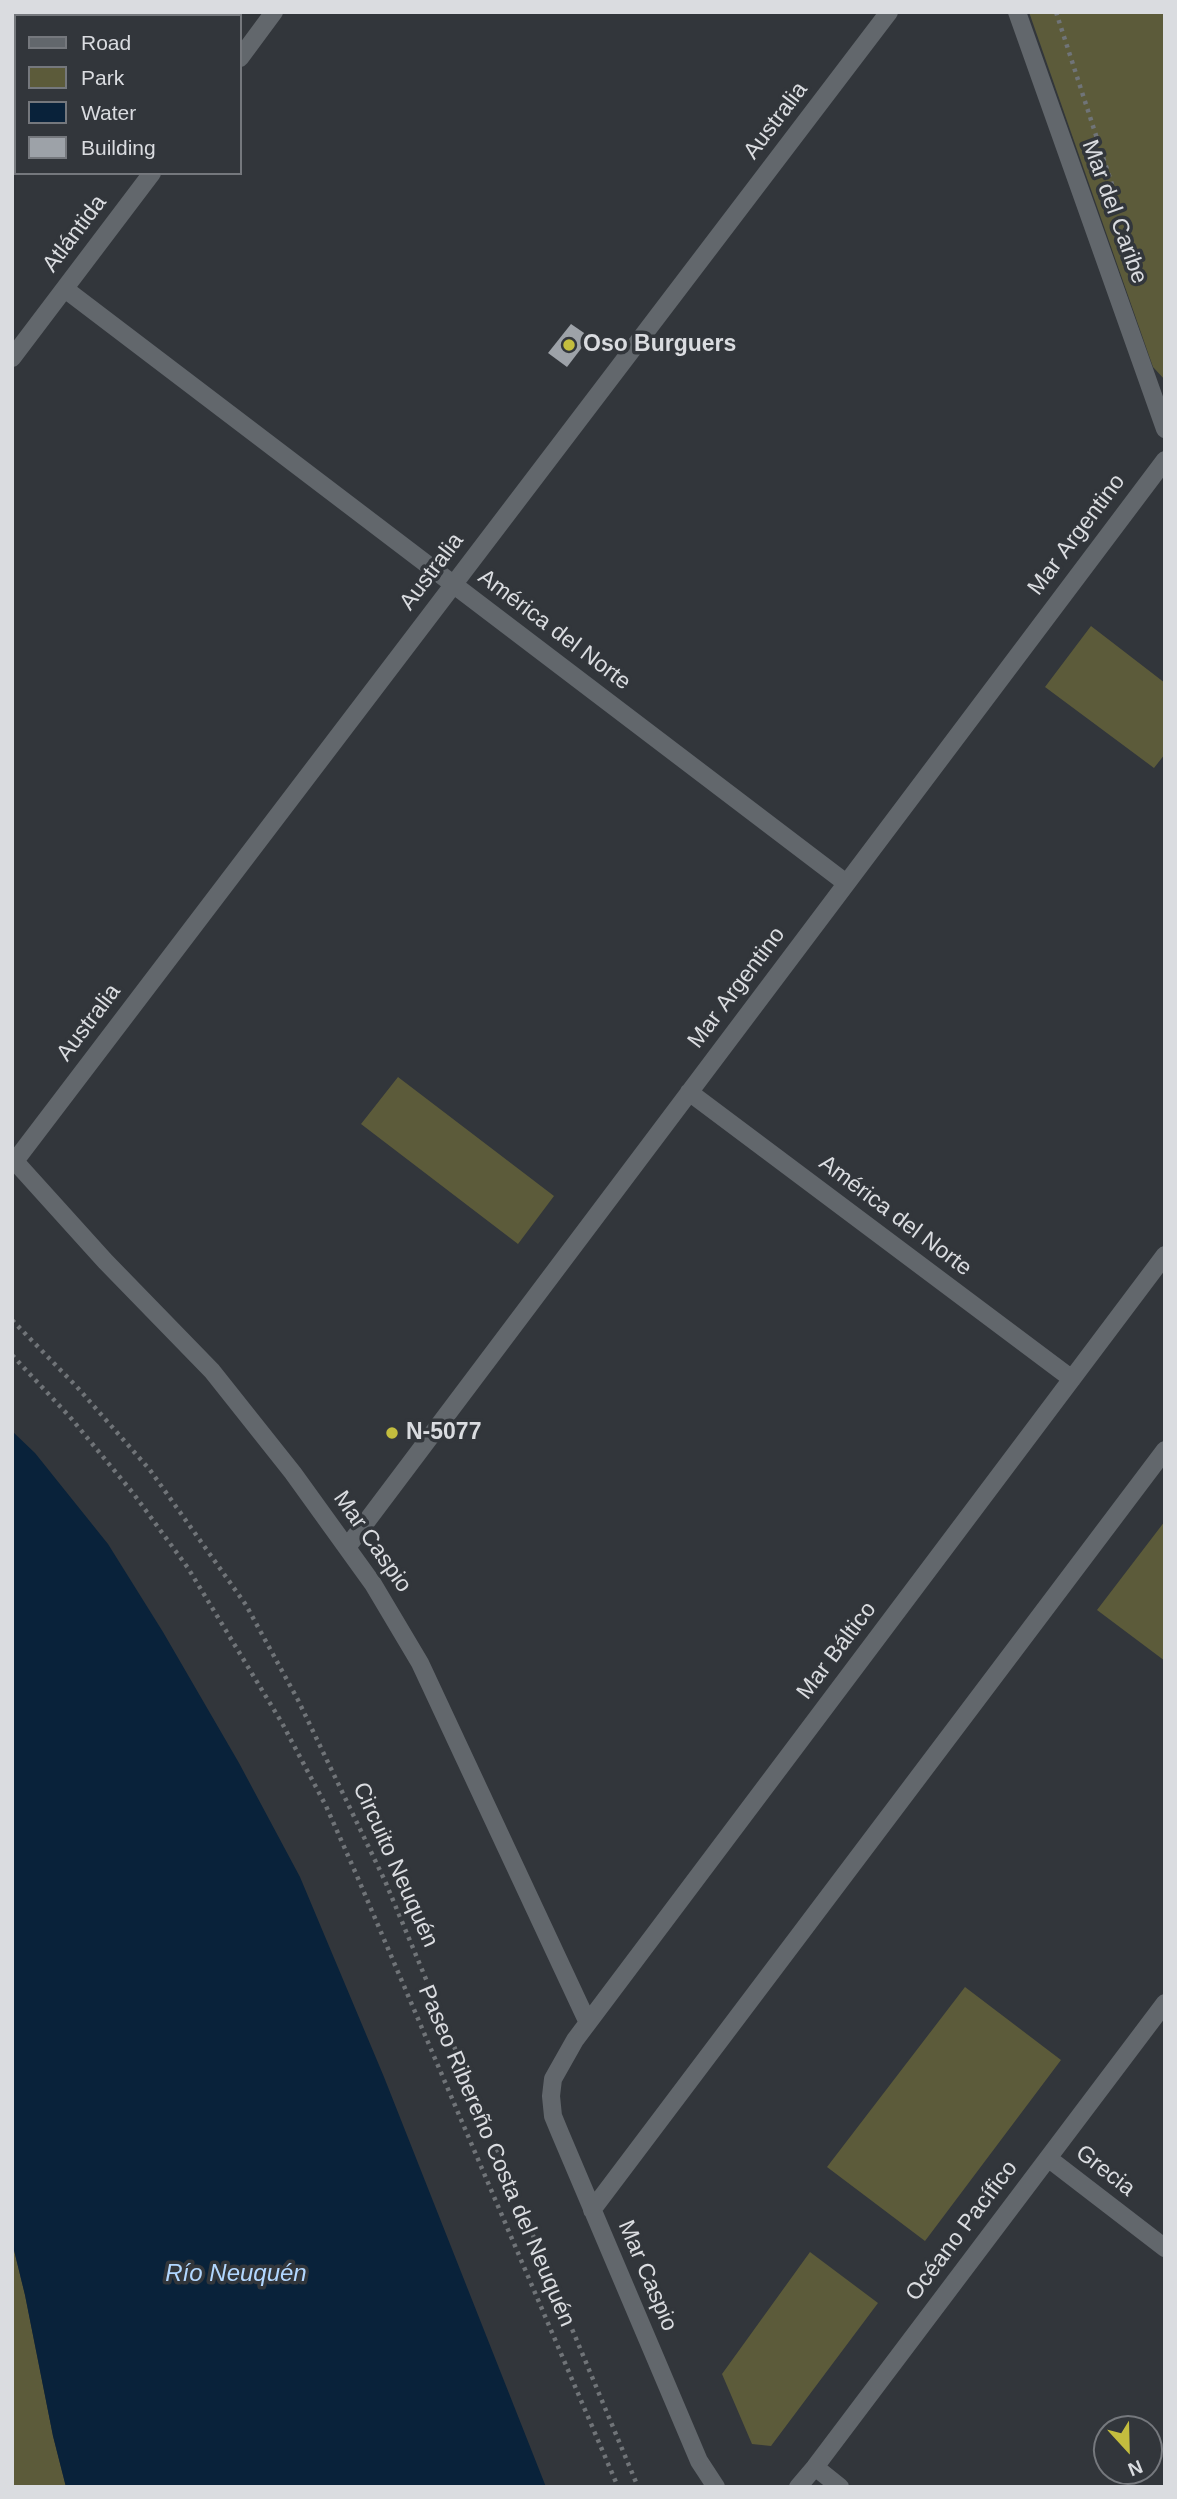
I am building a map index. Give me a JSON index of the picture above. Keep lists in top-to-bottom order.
{
  "streets": {
    "street": [
      "Australia",
      "Mar del Caribe",
      "Atlántida",
      "Mar Argentino",
      "América del Norte",
      "Mar Caspio",
      "Mar Báltico",
      "Grecia",
      "Océano Pacífico"
    ],
    "path": ["Circuito Neuquén", "Paseo Ribereño Costa del Neuquén"]
  },
  "crossings": [
    ["Australia", "América del Norte"],
    ["Australia", "Mar Caspio"],
    ["Atlántida", "América del Norte"],
    ["Mar Argentino", "América del Norte"],
    ["Mar Argentino", "Mar Caspio"],
    ["América del Norte", "Mar Báltico"],
    ["Mar Caspio", "Mar Báltico"],
    ["Grecia", "Océano Pacífico"]
  ],
  "water": ["Río Neuquén"],
  "places": ["Oso Burguers", "N-5077"],
  "legend": [
    "Road",
    "Park",
    "Water",
    "Building"
  ],
  "north": "bottom"
}
